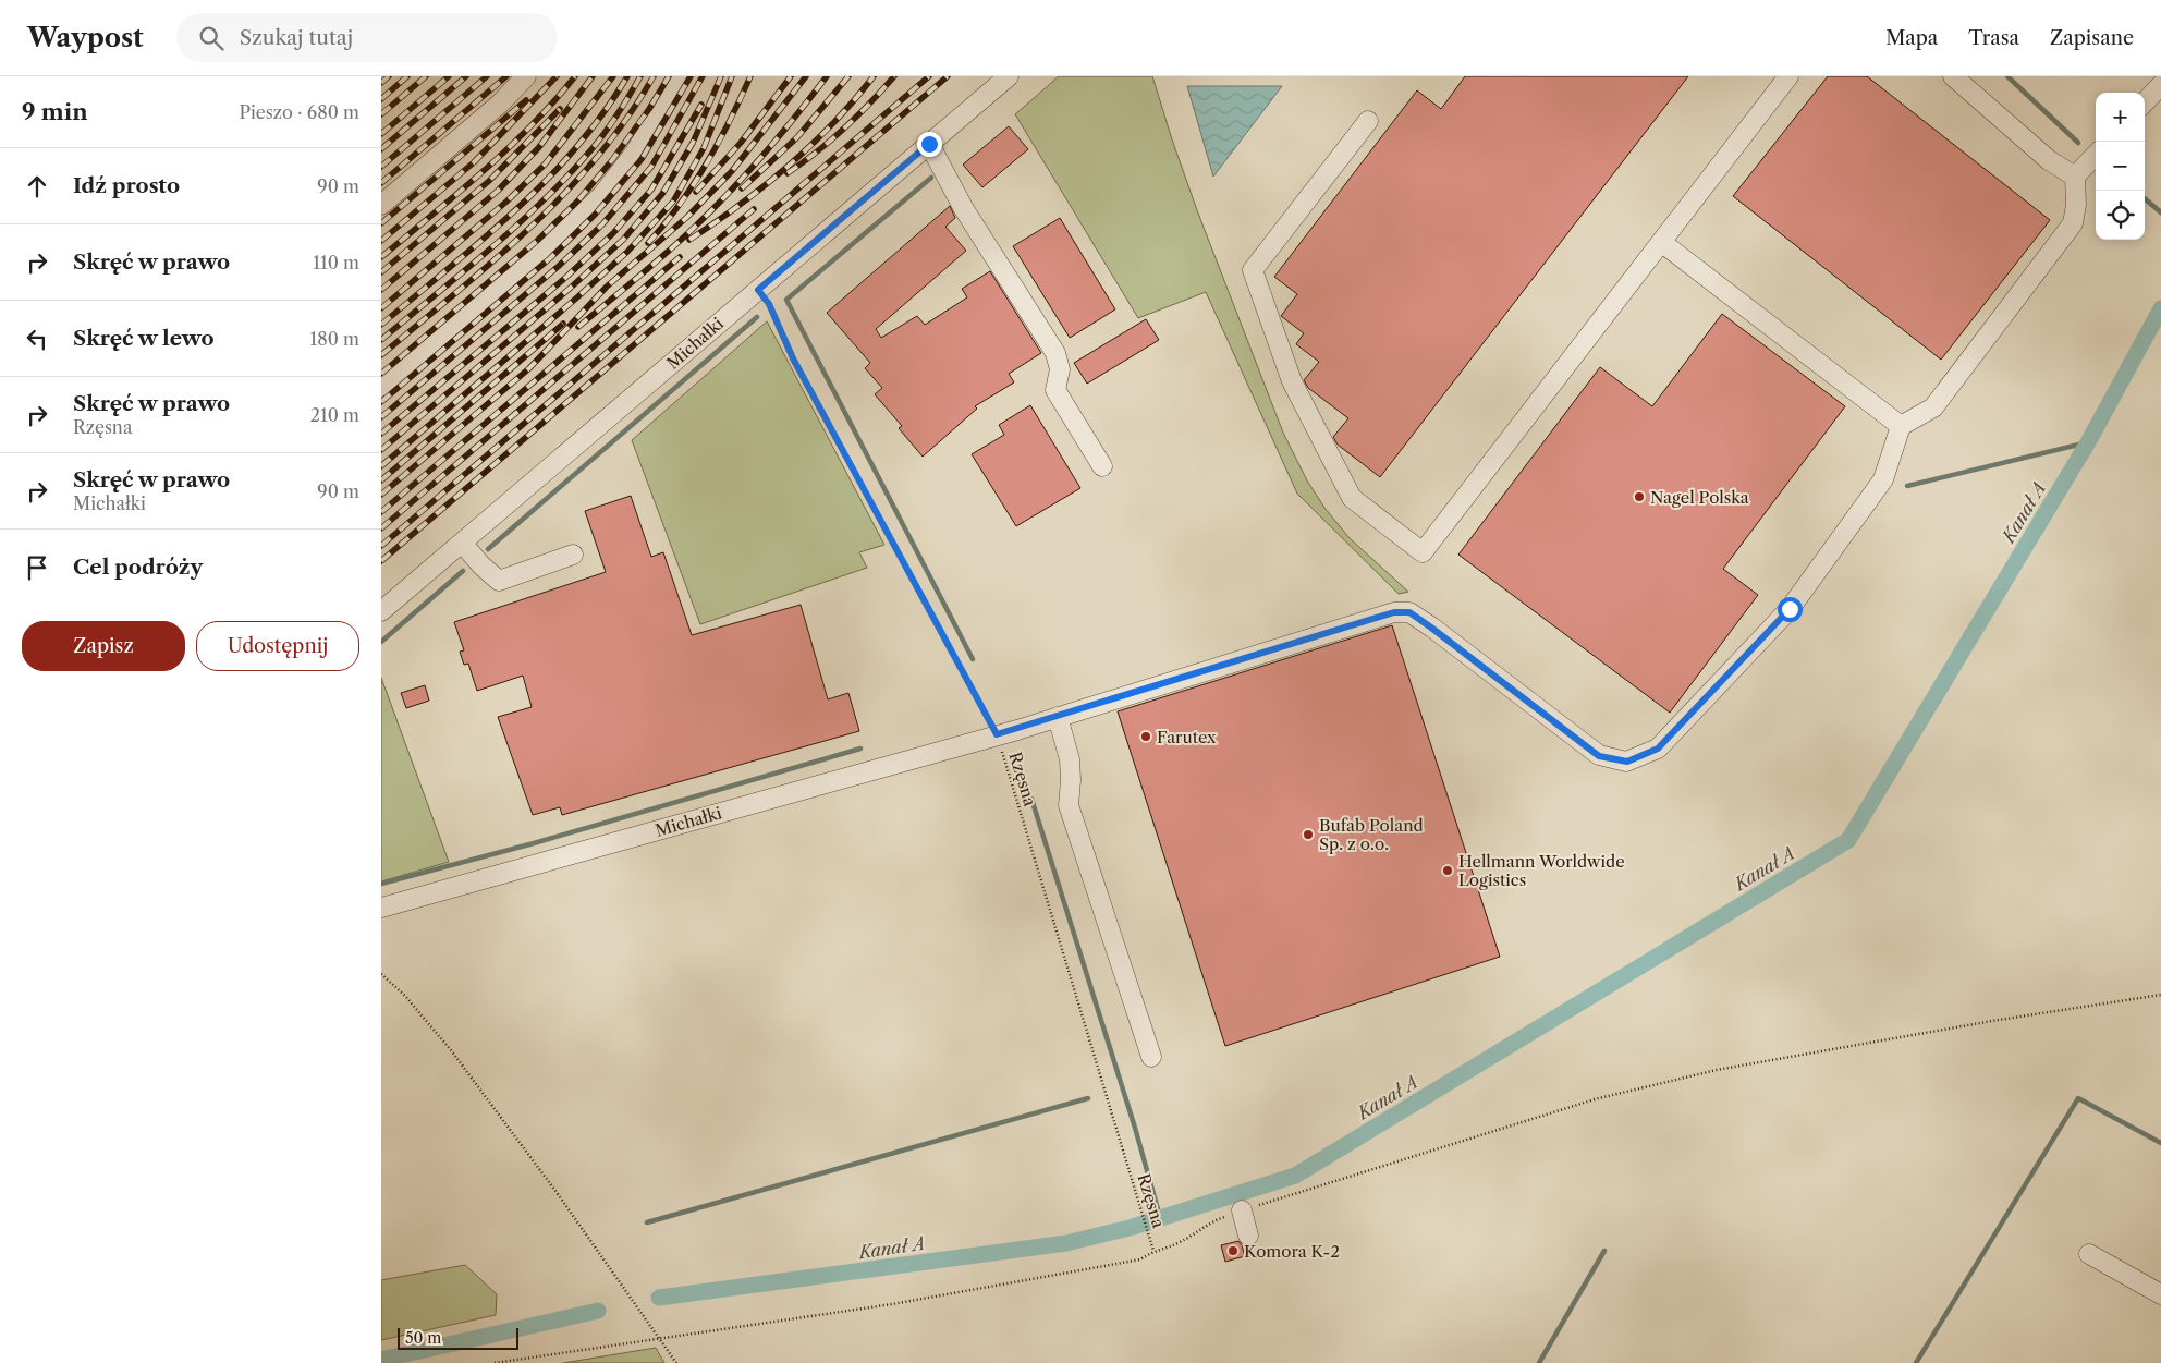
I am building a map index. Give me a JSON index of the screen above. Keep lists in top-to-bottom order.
{
  "streets": {
    "street": ["Michałki"],
    "path": ["Rzęsna"]
  },
  "crossings": [
    ["Michałki", "Rzęsna"]
  ],
  "water": ["Kanał A"],
  "places": [
    "Nagel Polska",
    "Farutex",
    "Bufab Poland Sp. z o.o.",
    "Hellmann Worldwide Logistics",
    "Komora K-2"
  ],
  "scale_bar": "50 m",
  "page": {
    "header": "Waypost",
    "search": "Szukaj tutaj",
    "nav": ["Mapa", "Trasa", "Zapisane"],
    "heading": ["9 min", "Pieszo · 680 m"],
    "map_buttons": ["+", "−"],
    "list": [
      ["Idź prosto", "90 m"],
      ["Skręć w prawo", "110 m"],
      ["Skręć w lewo", "180 m"],
      ["Skręć w prawo", "Rzęsna", "210 m"],
      ["Skręć w prawo", "Michałki", "90 m"],
      "Cel podróży"
    ],
    "buttons": ["Zapisz", "Udostępnij"],
    "scale": "50 m"
  }
}
